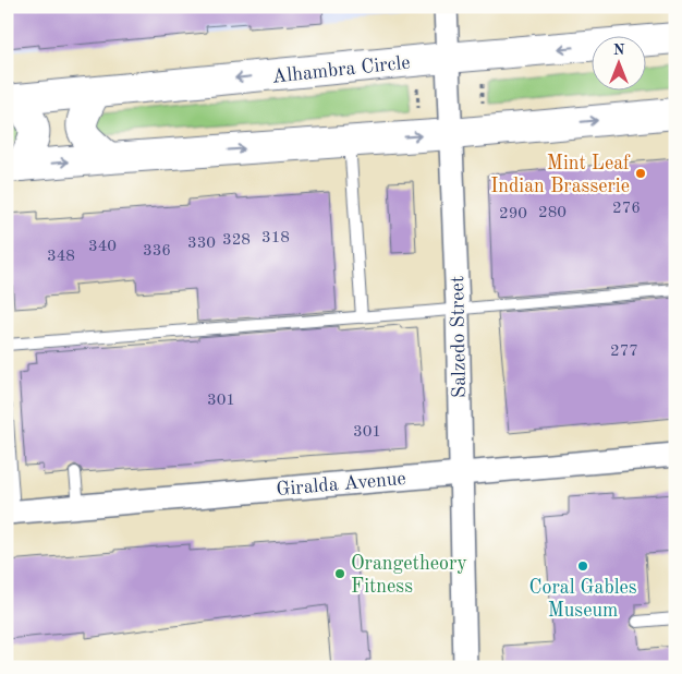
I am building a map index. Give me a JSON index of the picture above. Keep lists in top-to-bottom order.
{
  "streets": {
    "street": ["Alhambra Circle", "Salzedo Street", "Giralda Avenue"]
  },
  "crossings": [
    ["Alhambra Circle", "Salzedo Street"],
    ["Salzedo Street", "Giralda Avenue"]
  ],
  "places": ["Mint Leaf Indian Brasserie", "Coral Gables Museum", "Orangetheory Fitness"],
  "house_numbers": [
    "276",
    "280",
    "290",
    "318",
    "328",
    "330",
    "340",
    "336",
    "348",
    "277",
    "301",
    "301"
  ],
  "north": "top"
}
